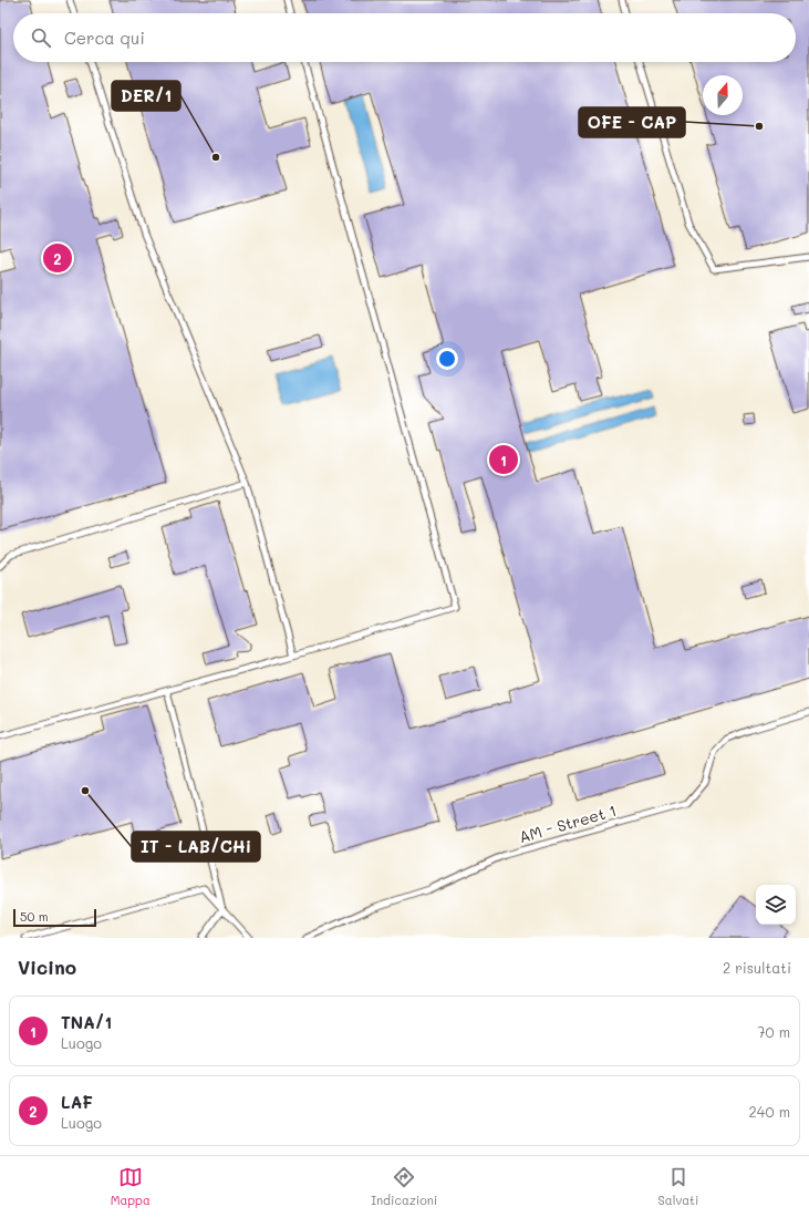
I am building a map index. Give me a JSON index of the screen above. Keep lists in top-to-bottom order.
{
  "streets": {
    "lane": ["AM - Street 1"]
  },
  "places": ["OFE - CAP", "DER/1", "IT - LAB/CHi"],
  "scale_bar": "50 m",
  "north": "top",
  "page": {
    "search": "Cerca qui",
    "pins": ["2", "1"],
    "scale": "50 m",
    "heading": ["Vicino", "2 risultati"],
    "list": [
      {
        "mark": "1",
        "name": "TNA/1",
        "note": "Luogo",
        "value": "70 m"
      },
      {
        "mark": "2",
        "name": "LAF",
        "note": "Luogo",
        "value": "240 m"
      }
    ],
    "nav": ["Mappa", "Indicazioni", "Salvati"]
  }
}
